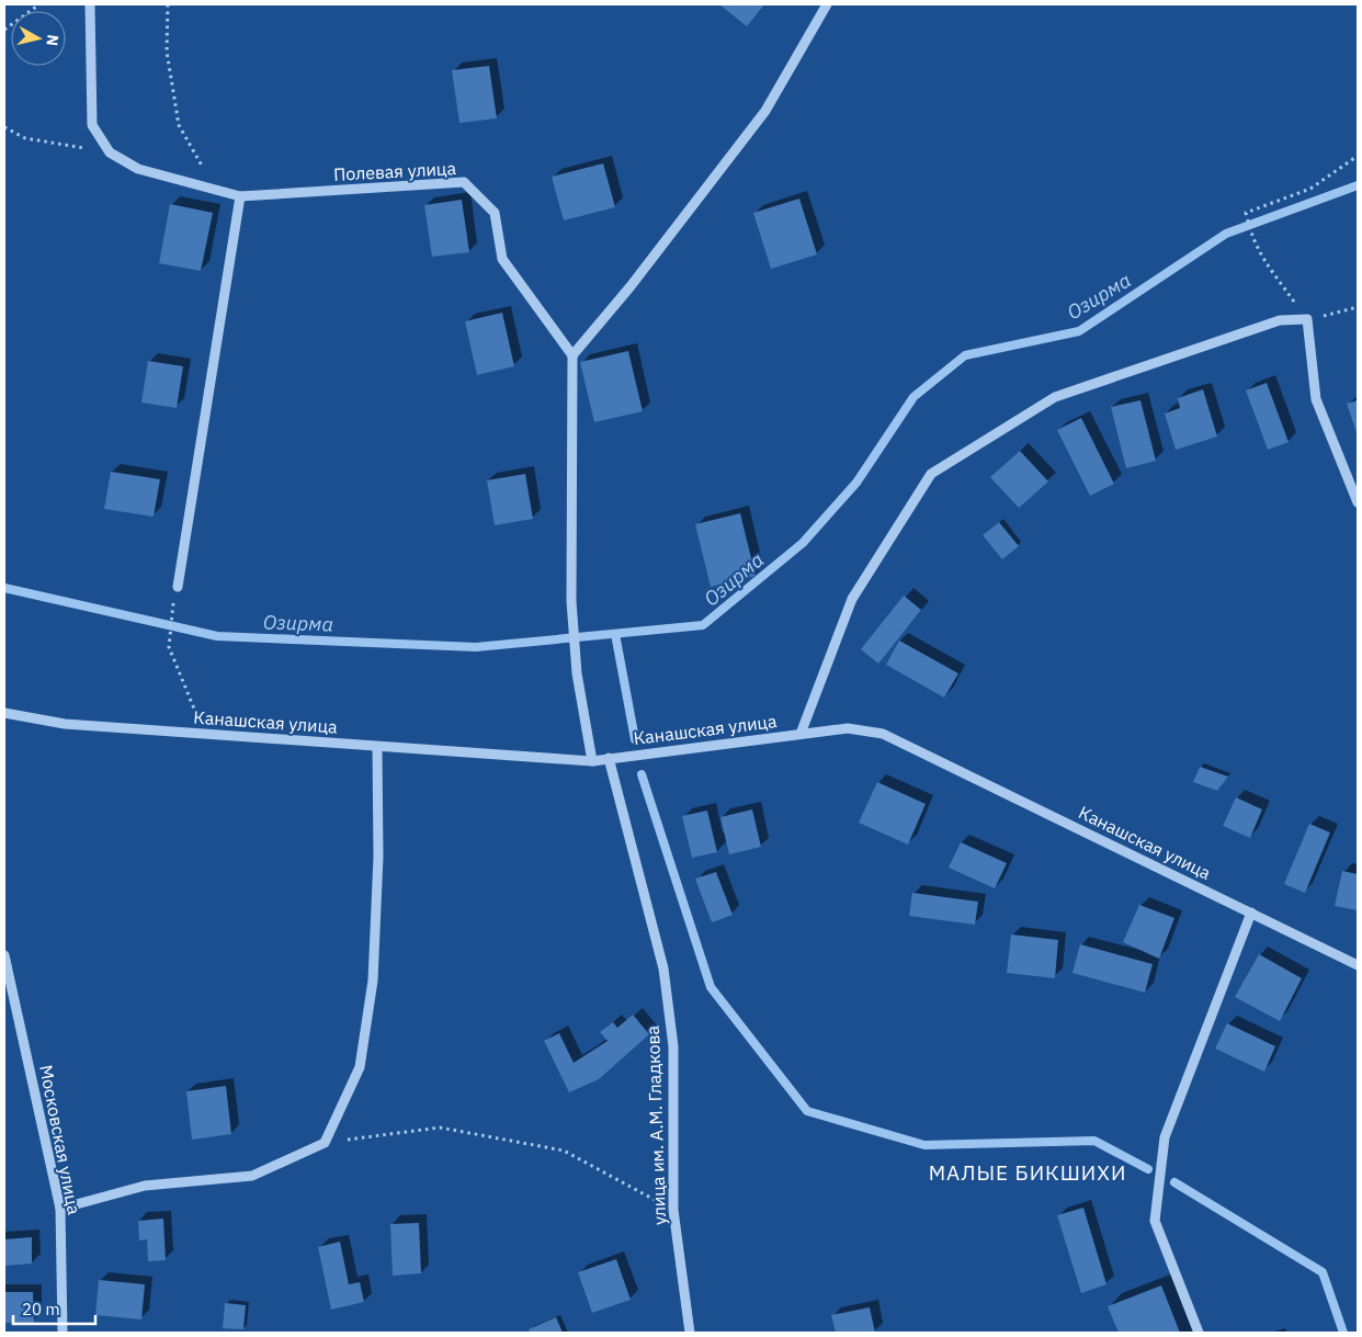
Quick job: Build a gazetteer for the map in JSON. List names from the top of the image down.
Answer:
{
  "streets": {
    "street": [
      "Полевая улица",
      "Канашская улица",
      "улица им. А.М. Гладкова",
      "Московская улица"
    ]
  },
  "crossings": [
    ["Канашская улица", "улица им. А.М. Гладкова"]
  ],
  "districts": ["МАЛЫЕ БИКШИХИ"],
  "water": ["Озирма"],
  "scale_bar": "20 m",
  "north": "right"
}
